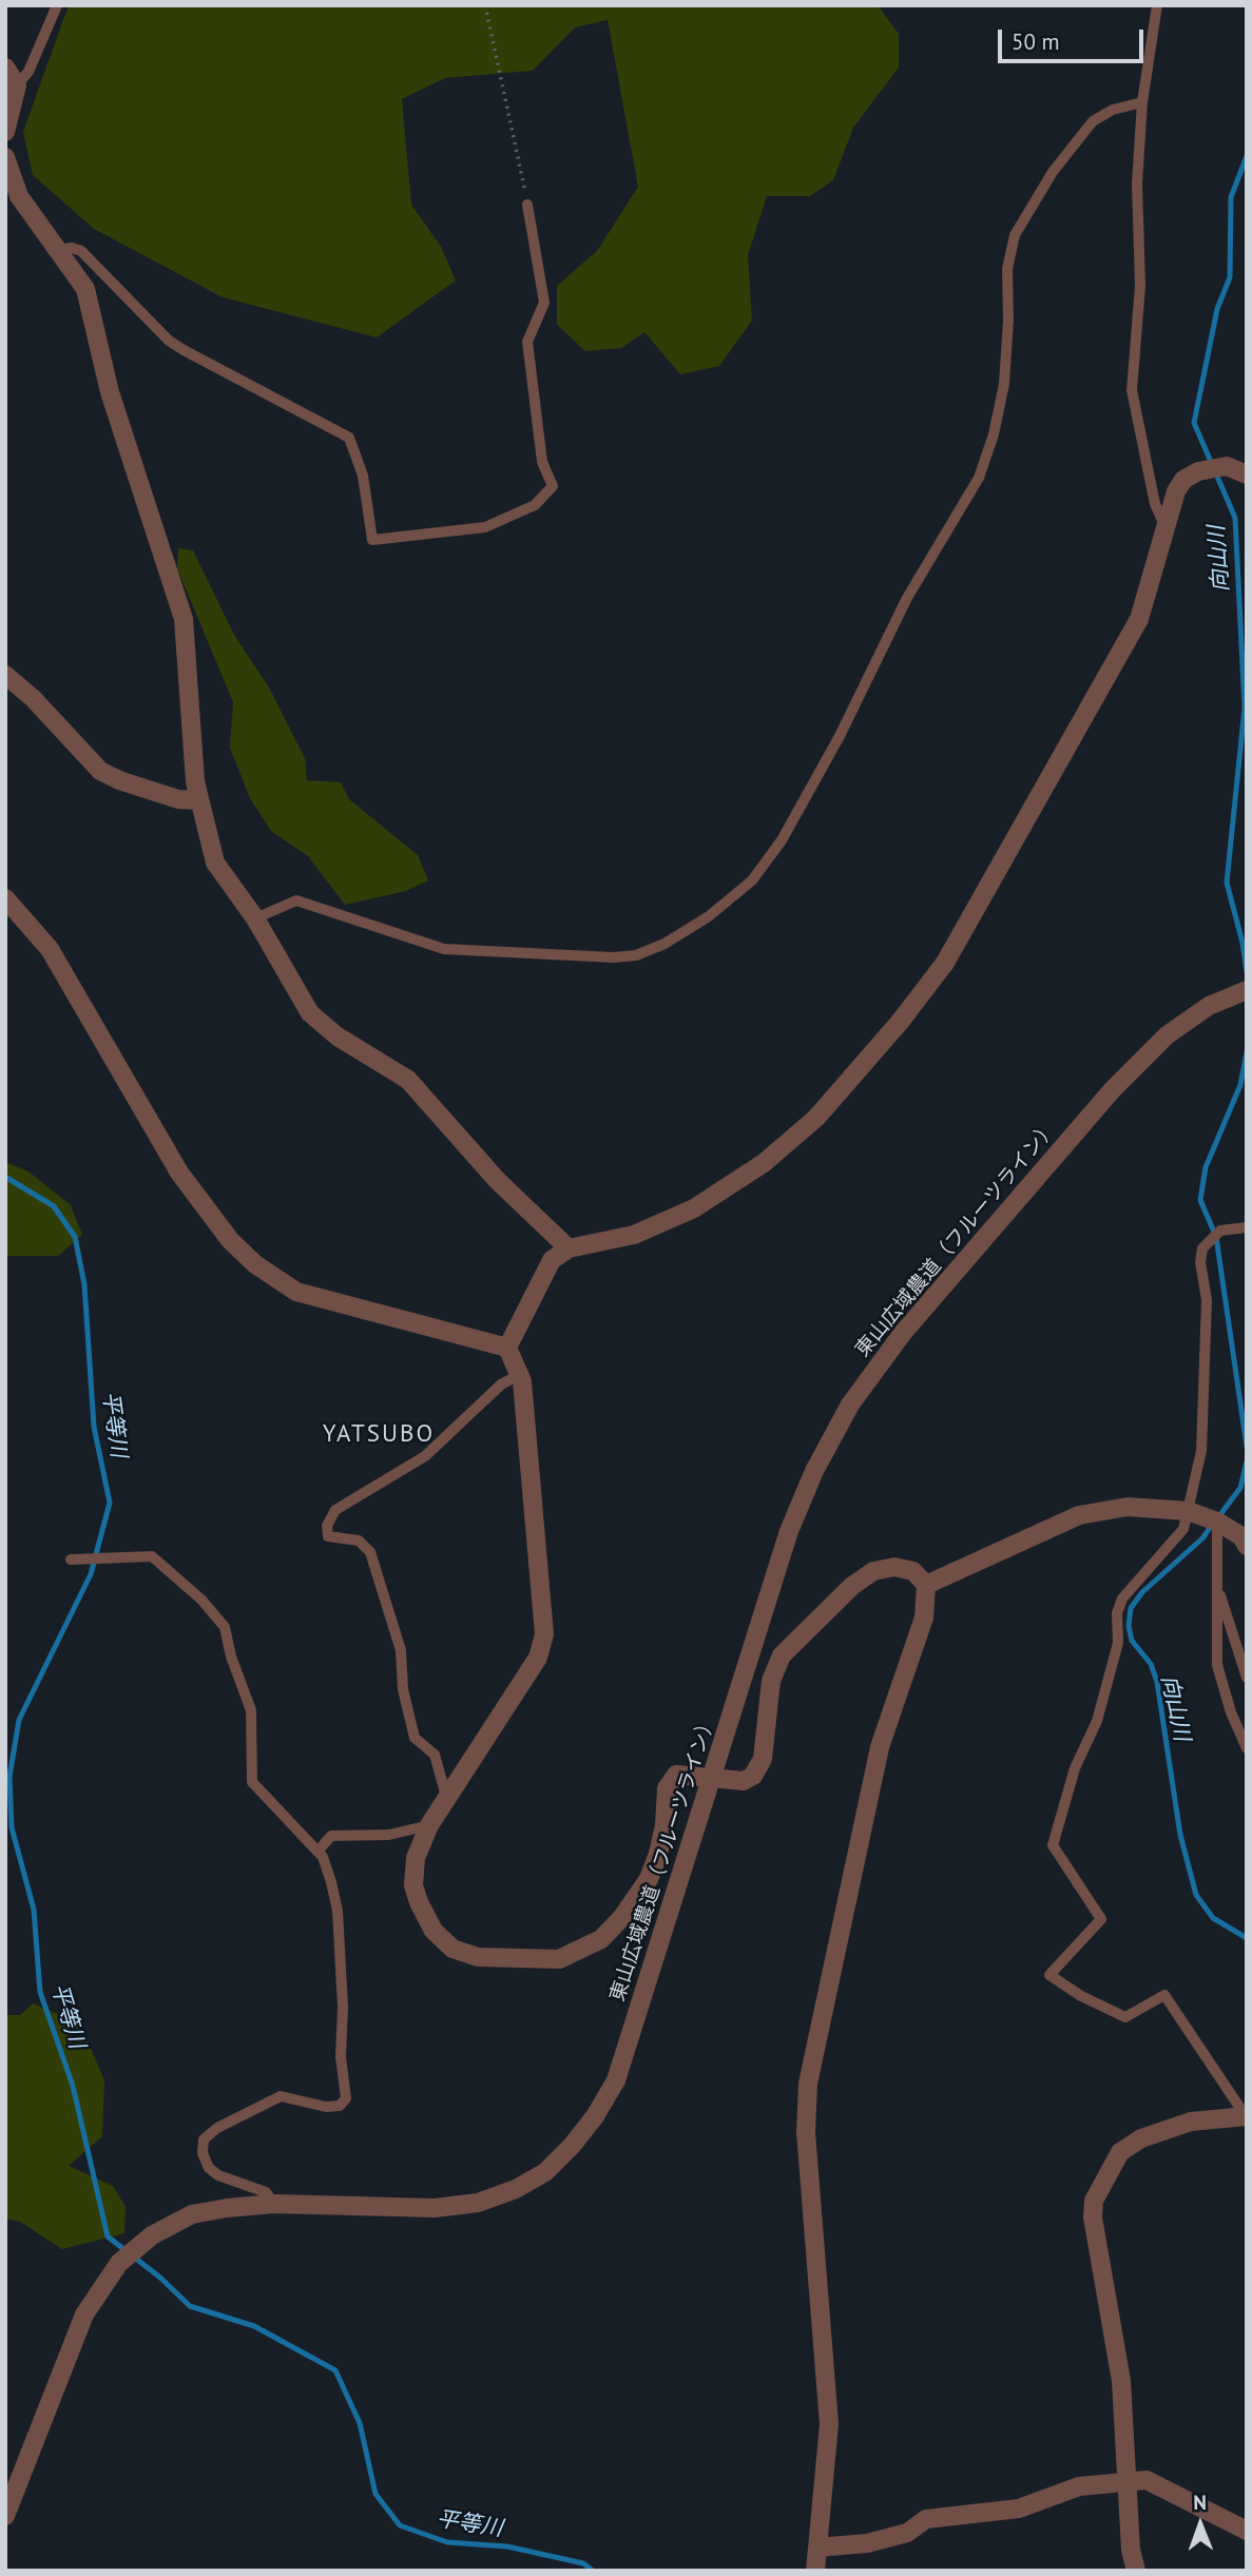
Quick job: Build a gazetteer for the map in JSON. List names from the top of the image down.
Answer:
{
  "streets": {
    "street": ["東山広域農道（フルーツライン）"]
  },
  "districts": ["YATSUBO"],
  "water": ["向山川", "平等川"],
  "scale_bar": "50 m",
  "north": "top"
}
